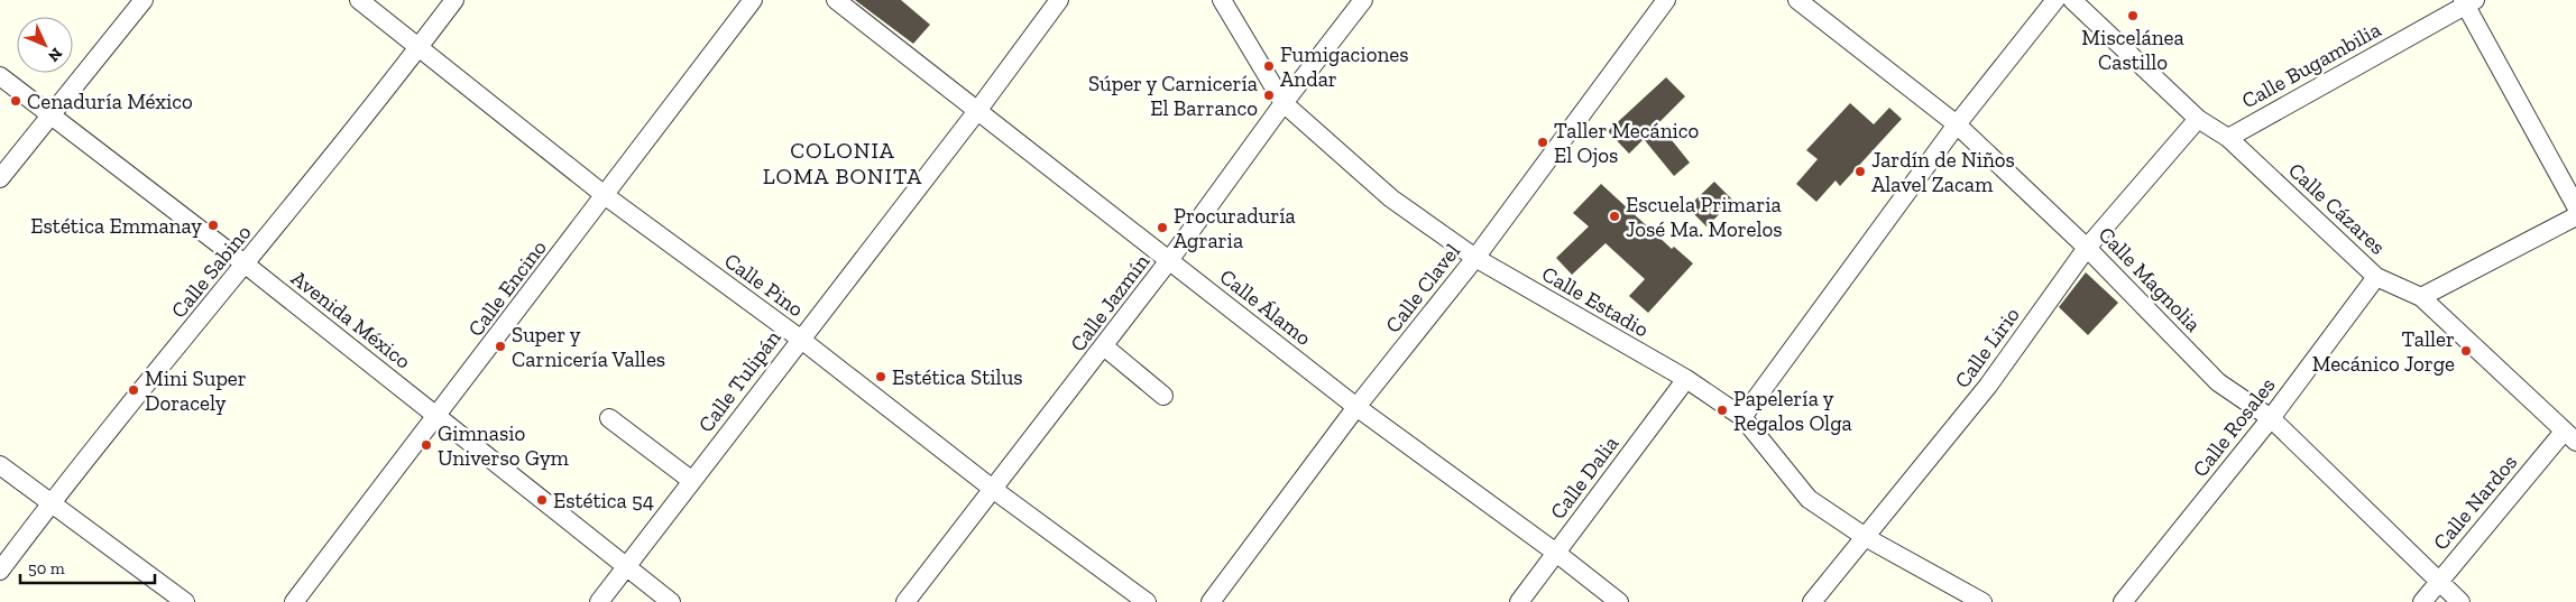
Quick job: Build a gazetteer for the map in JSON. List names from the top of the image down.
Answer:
{
  "streets": {
    "street": [
      "Calle Bugambilia",
      "Calle Cázares",
      "Calle Sabino",
      "Calle Magnolia",
      "Calle Pino",
      "Calle Encino",
      "Calle Clavel",
      "Calle Estadio",
      "Calle Jazmín",
      "Calle Álamo",
      "Avenida México",
      "Calle Lirio",
      "Calle Tulipán",
      "Calle Rosales",
      "Calle Dalia",
      "Calle Nardos"
    ]
  },
  "crossings": [
    ["Calle Bugambilia", "Calle Cázares"],
    ["Calle Cázares", "Calle Lirio"],
    ["Calle Cázares", "Calle Rosales"],
    ["Calle Cázares", "Calle Nardos"],
    ["Calle Sabino", "Calle Pino"],
    ["Calle Sabino", "Avenida México"],
    ["Calle Magnolia", "Calle Lirio"],
    ["Calle Magnolia", "Calle Rosales"],
    ["Calle Magnolia", "Calle Nardos"],
    ["Calle Pino", "Calle Encino"],
    ["Calle Pino", "Calle Jazmín"],
    ["Calle Pino", "Calle Tulipán"],
    ["Calle Encino", "Avenida México"],
    ["Calle Clavel", "Calle Estadio"],
    ["Calle Clavel", "Calle Álamo"],
    ["Calle Estadio", "Calle Jazmín"],
    ["Calle Estadio", "Calle Lirio"],
    ["Calle Estadio", "Calle Dalia"],
    ["Calle Jazmín", "Calle Álamo"],
    ["Calle Álamo", "Calle Tulipán"],
    ["Calle Álamo", "Calle Dalia"],
    ["Avenida México", "Calle Tulipán"]
  ],
  "districts": ["COLONIA LOMA BONITA"],
  "places": [
    "Miscelánea Castillo",
    "Fumigaciones Andar",
    "Súper y Carnicería El Barranco",
    "Cenaduría México",
    "Taller Mecánico El Ojos",
    "Jardín de Niños Alavel Zacam",
    "Escuela Primaria José Ma. Morelos",
    "Estética Emmanay",
    "Procuraduría Agraria",
    "Super y Carnicería Valles",
    "Taller Mecánico Jorge",
    "Estética Stilus",
    "Mini Super Doracely",
    "Papelería y Regalos Olga",
    "Gimnasio Universo Gym",
    "Estética 54"
  ],
  "scale_bar": "50 m",
  "north": "bottom right"
}
